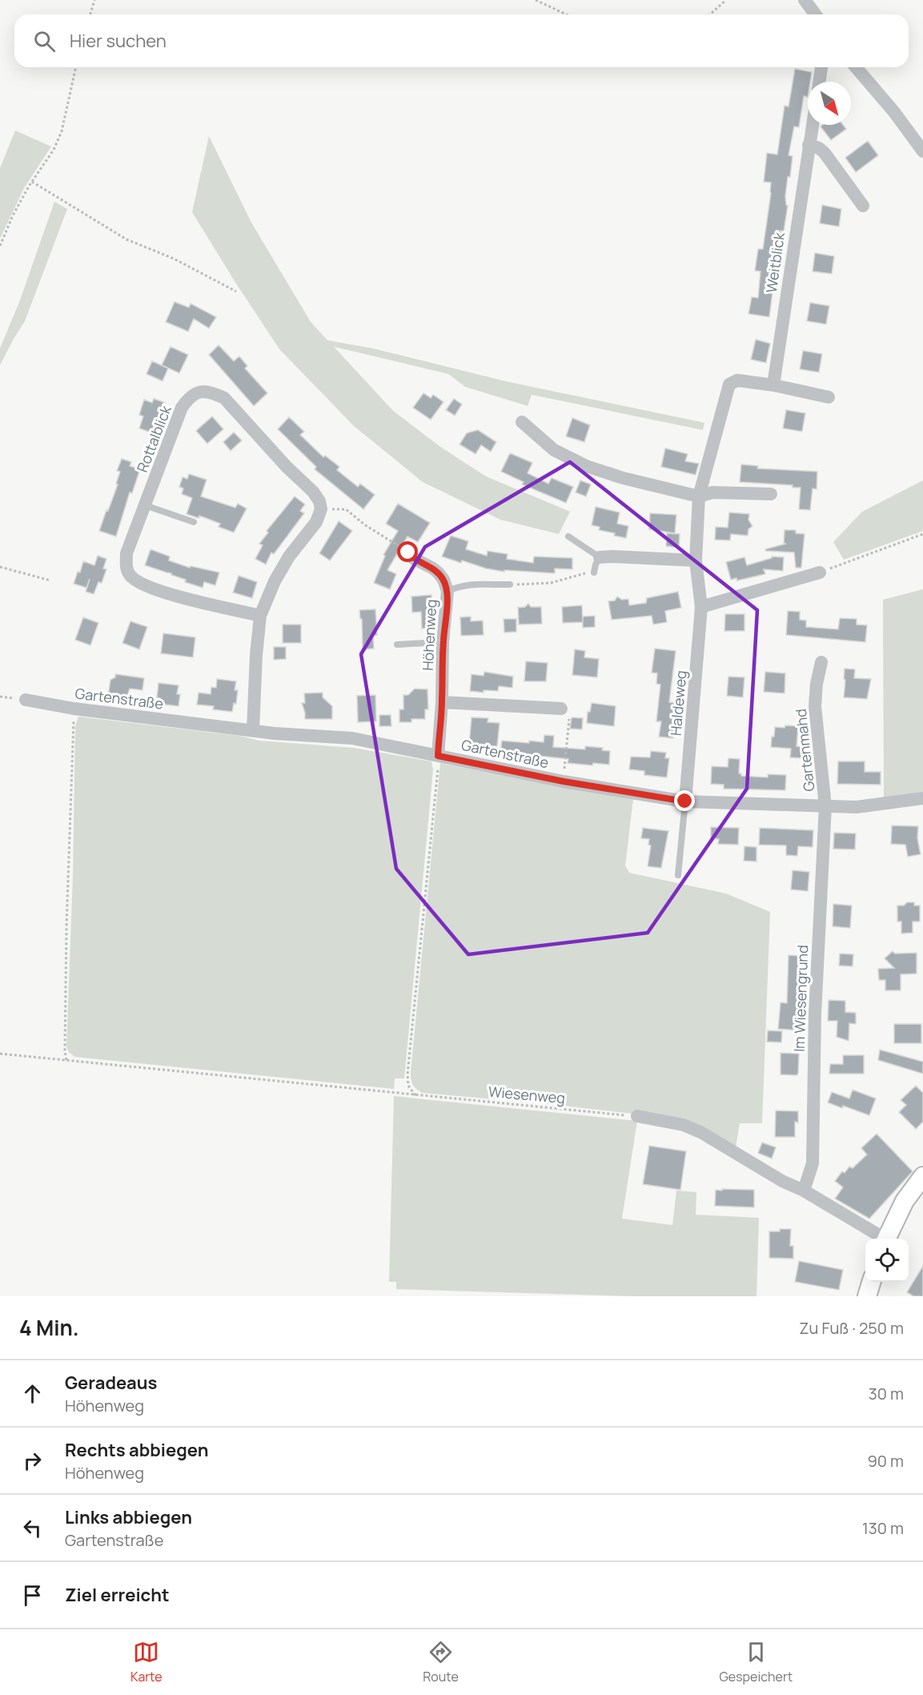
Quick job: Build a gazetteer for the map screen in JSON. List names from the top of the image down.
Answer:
{
  "streets": {
    "street": [
      "Weitblick",
      "Rottalblick",
      "Höhenweg",
      "Gartenstraße",
      "Haldeweg",
      "Gartenmahd",
      "Im Wiesengrund"
    ],
    "path": ["Wiesenweg"]
  },
  "crossings": [
    ["Weitblick", "Haldeweg"],
    ["Höhenweg", "Gartenstraße"],
    ["Gartenstraße", "Haldeweg"],
    ["Gartenstraße", "Gartenmahd"],
    ["Gartenstraße", "Im Wiesengrund"],
    ["Gartenmahd", "Im Wiesengrund"]
  ],
  "north": "bottom right",
  "page": {
    "search": "Hier suchen",
    "heading": ["4 Min.", "Zu Fuß · 250 m"],
    "list": [
      ["Geradeaus", "Höhenweg", "30 m"],
      ["Rechts abbiegen", "Höhenweg", "90 m"],
      ["Links abbiegen", "Gartenstraße", "130 m"],
      "Ziel erreicht"
    ],
    "nav": ["Karte", "Route", "Gespeichert"]
  }
}
